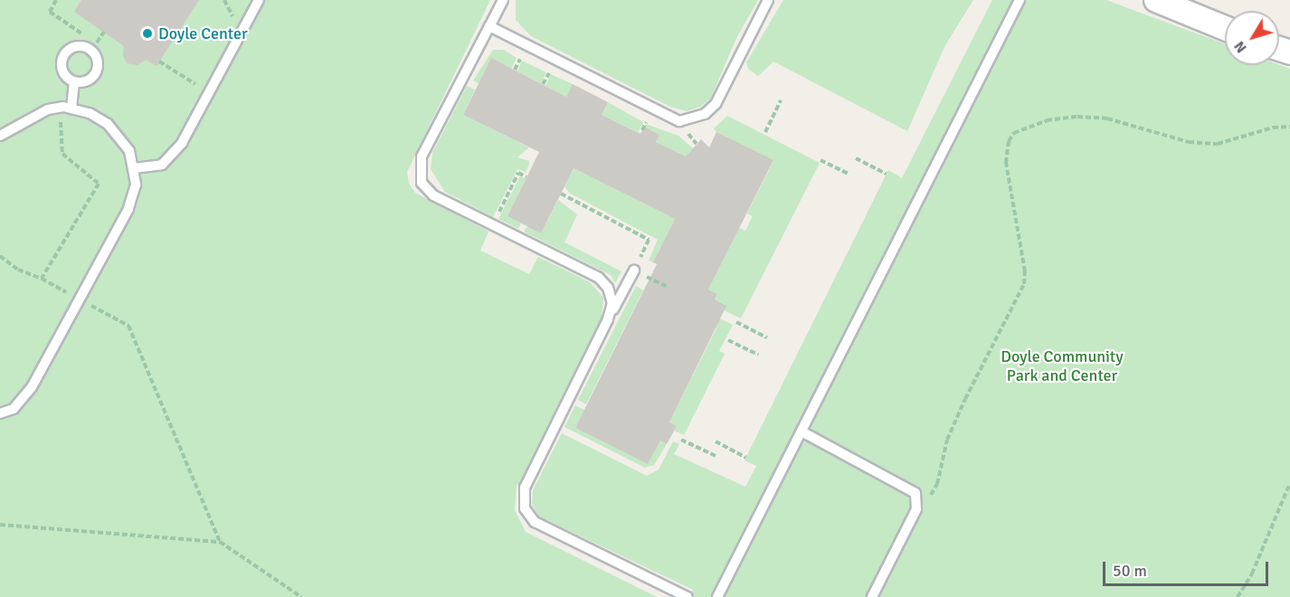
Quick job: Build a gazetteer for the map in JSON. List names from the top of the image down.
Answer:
{
  "parks": ["Doyle Community Park and Center"],
  "places": ["Doyle Center"],
  "scale_bar": "50 m",
  "north": "bottom left"
}
